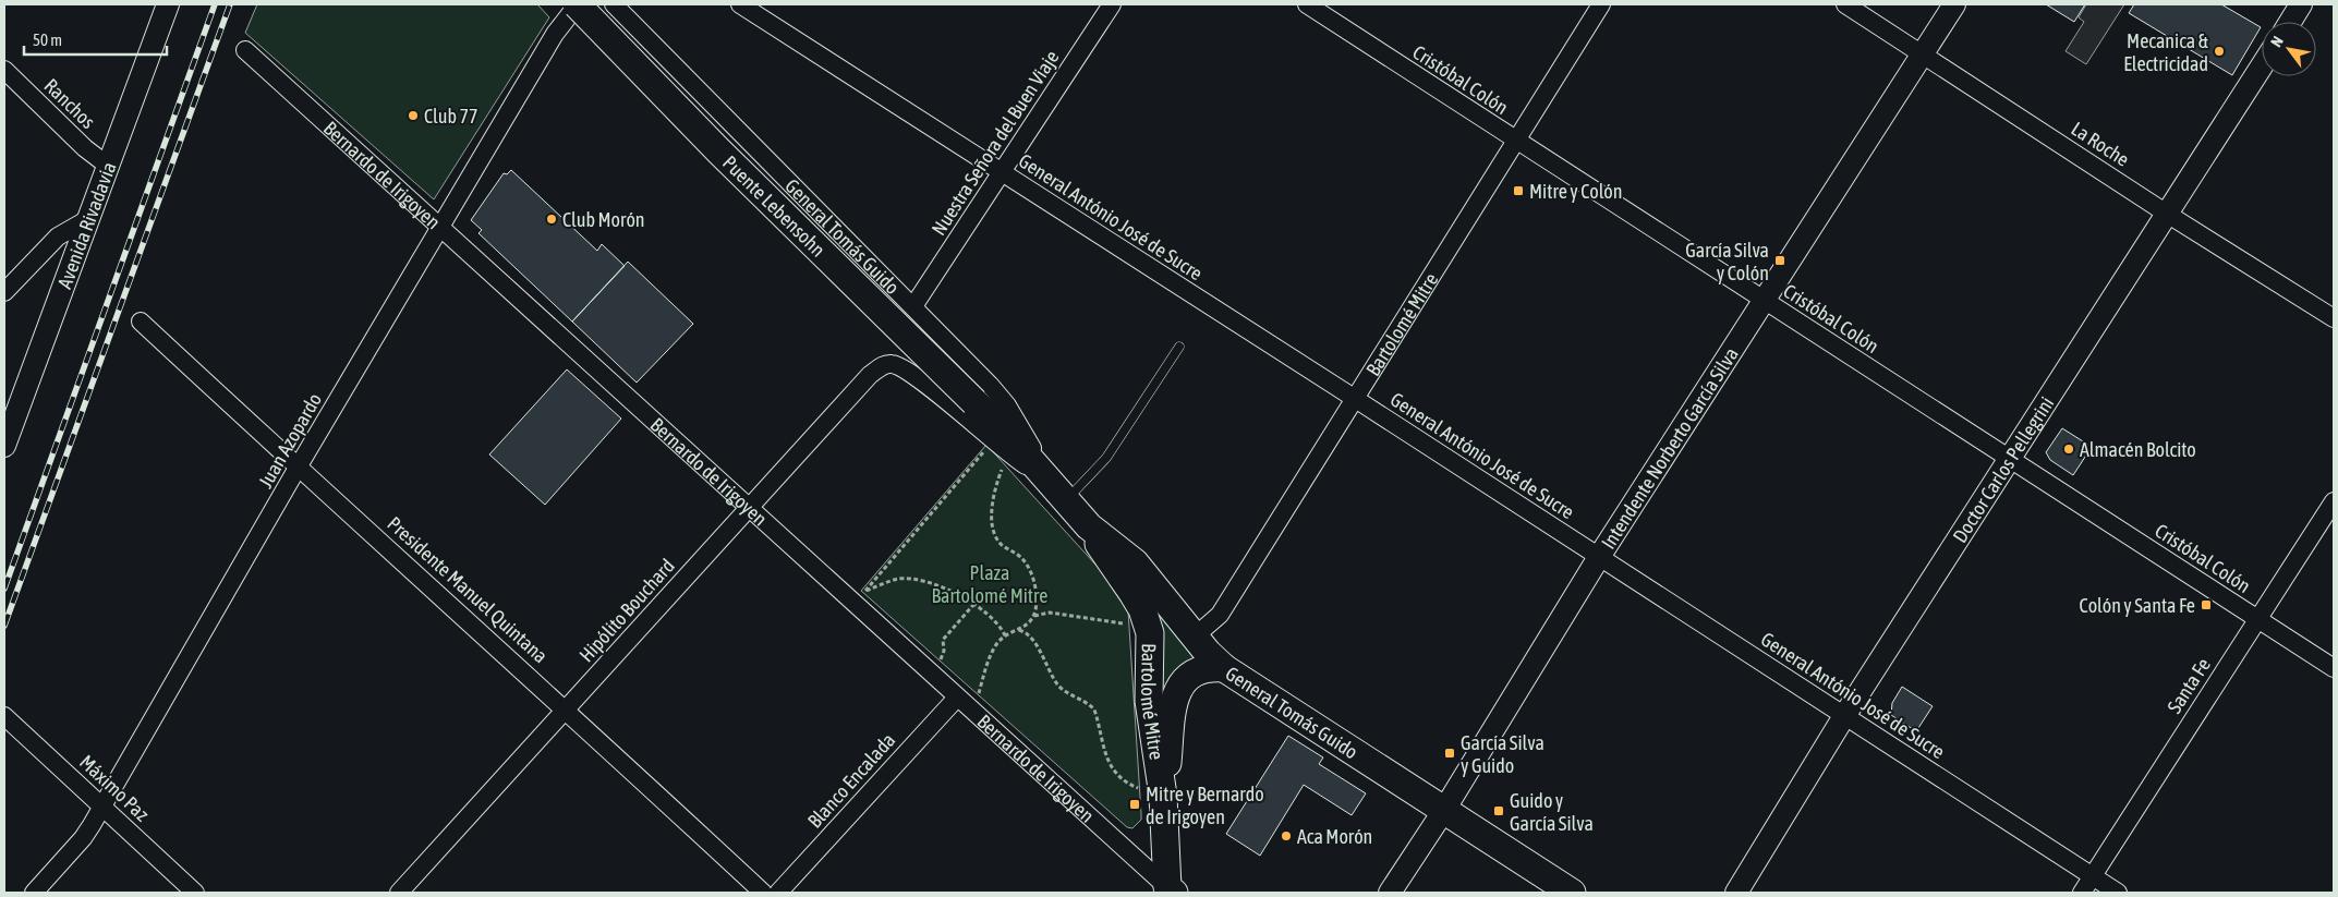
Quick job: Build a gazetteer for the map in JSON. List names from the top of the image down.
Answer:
{
  "streets": {
    "main road": ["Puente Lebensohn", "General Tomás Guido", "Bartolomé Mitre"],
    "street": [
      "Cristóbal Colón",
      "Ranchos",
      "Nuestra Señora del Buen Viaje",
      "La Roche",
      "Bernardo de Irigoyen",
      "General António José de Sucre",
      "Avenida Rivadavia",
      "Juan Azopardo",
      "Intendente Norberto García Silva",
      "Doctor Carlos Pellegrini",
      "Presidente Manuel Quintana",
      "Hipólito Bouchard",
      "Santa Fe",
      "Blanco Encalada",
      "Máximo Paz"
    ]
  },
  "crossings": [
    ["Cristóbal Colón", "Bartolomé Mitre"],
    ["Cristóbal Colón", "Intendente Norberto García Silva"],
    ["Cristóbal Colón", "Doctor Carlos Pellegrini"],
    ["Cristóbal Colón", "Santa Fe"],
    ["Ranchos", "Avenida Rivadavia"],
    ["Nuestra Señora del Buen Viaje", "General António José de Sucre"],
    ["Nuestra Señora del Buen Viaje", "General Tomás Guido"],
    ["La Roche", "Intendente Norberto García Silva"],
    ["La Roche", "Doctor Carlos Pellegrini"],
    ["Bernardo de Irigoyen", "Bartolomé Mitre"],
    ["Bernardo de Irigoyen", "Juan Azopardo"],
    ["Bernardo de Irigoyen", "Hipólito Bouchard"],
    ["Bernardo de Irigoyen", "Blanco Encalada"],
    ["Puente Lebensohn", "General Tomás Guido"],
    ["Puente Lebensohn", "Juan Azopardo"],
    ["General António José de Sucre", "Bartolomé Mitre"],
    ["General António José de Sucre", "Intendente Norberto García Silva"],
    ["General António José de Sucre", "Doctor Carlos Pellegrini"],
    ["General António José de Sucre", "Santa Fe"],
    ["General Tomás Guido", "Bartolomé Mitre"],
    ["General Tomás Guido", "Intendente Norberto García Silva"],
    ["General Tomás Guido", "Hipólito Bouchard"],
    ["Juan Azopardo", "Presidente Manuel Quintana"],
    ["Juan Azopardo", "Máximo Paz"],
    ["Presidente Manuel Quintana", "Hipólito Bouchard"]
  ],
  "parks": ["Plaza Bartolomé Mitre"],
  "places": {
    "other": [
      "Mecanica & Electricidad",
      "Club 77",
      "Club Morón",
      "Almacén Bolcito",
      "Aca Morón"
    ],
    "transit": [
      "Mitre y Colón",
      "García Silva y Colón",
      "Colón y Santa Fe",
      "García Silva y Guido",
      "Mitre y Bernardo de Irigoyen",
      "Guido y García Silva"
    ]
  },
  "scale_bar": "50 m",
  "north": "top left"
}
